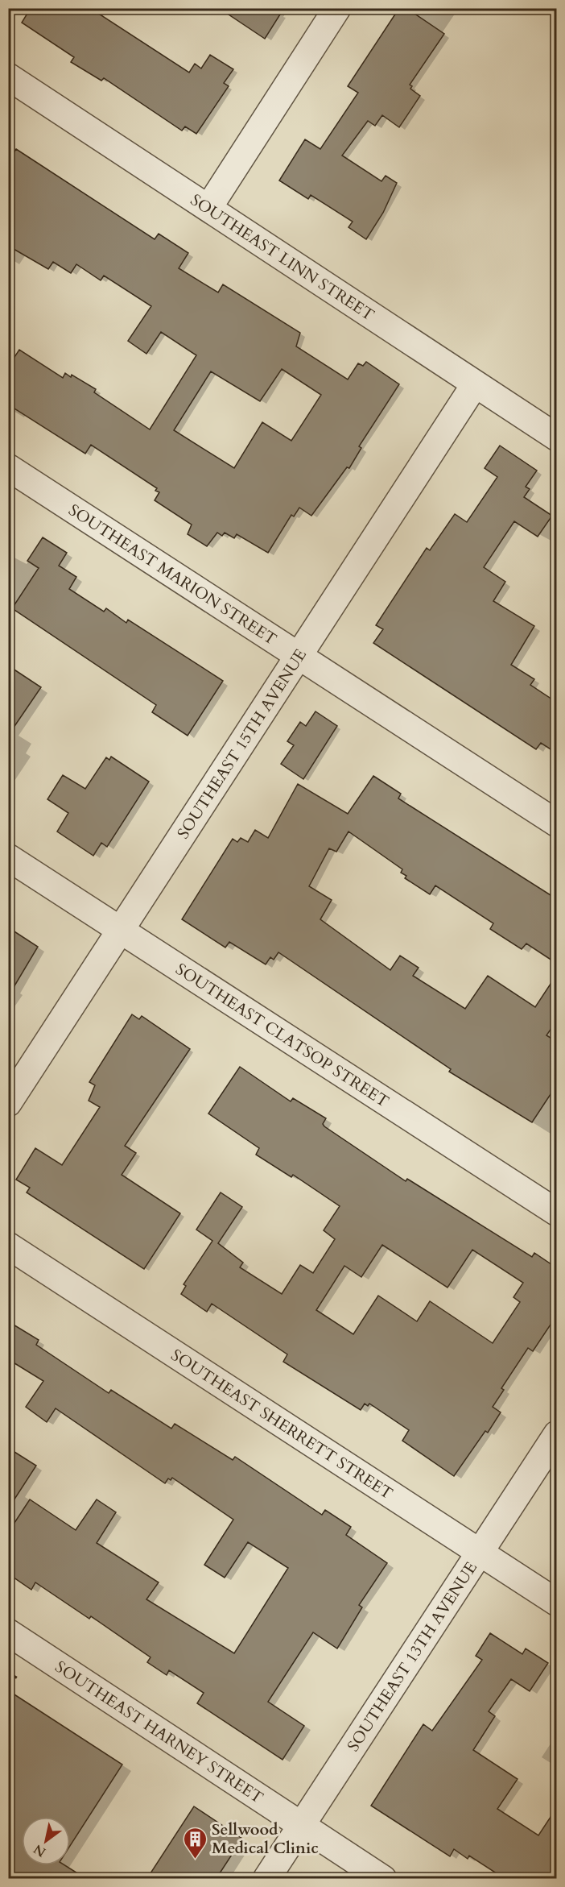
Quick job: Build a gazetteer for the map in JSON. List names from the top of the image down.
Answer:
{
  "streets": {
    "street": [
      "SOUTHEAST LINN STREET",
      "SOUTHEAST MARION STREET",
      "SOUTHEAST 15TH AVENUE",
      "SOUTHEAST CLATSOP STREET",
      "SOUTHEAST SHERRETT STREET",
      "SOUTHEAST 13TH AVENUE",
      "SOUTHEAST HARNEY STREET"
    ]
  },
  "crossings": [
    ["SOUTHEAST LINN STREET", "SOUTHEAST 15TH AVENUE"],
    ["SOUTHEAST MARION STREET", "SOUTHEAST 15TH AVENUE"],
    ["SOUTHEAST 15TH AVENUE", "SOUTHEAST CLATSOP STREET"],
    ["SOUTHEAST SHERRETT STREET", "SOUTHEAST 13TH AVENUE"],
    ["SOUTHEAST 13TH AVENUE", "SOUTHEAST HARNEY STREET"]
  ],
  "places": {
    "building": ["Sellwood Medical Clinic"]
  },
  "north": "bottom left"
}
